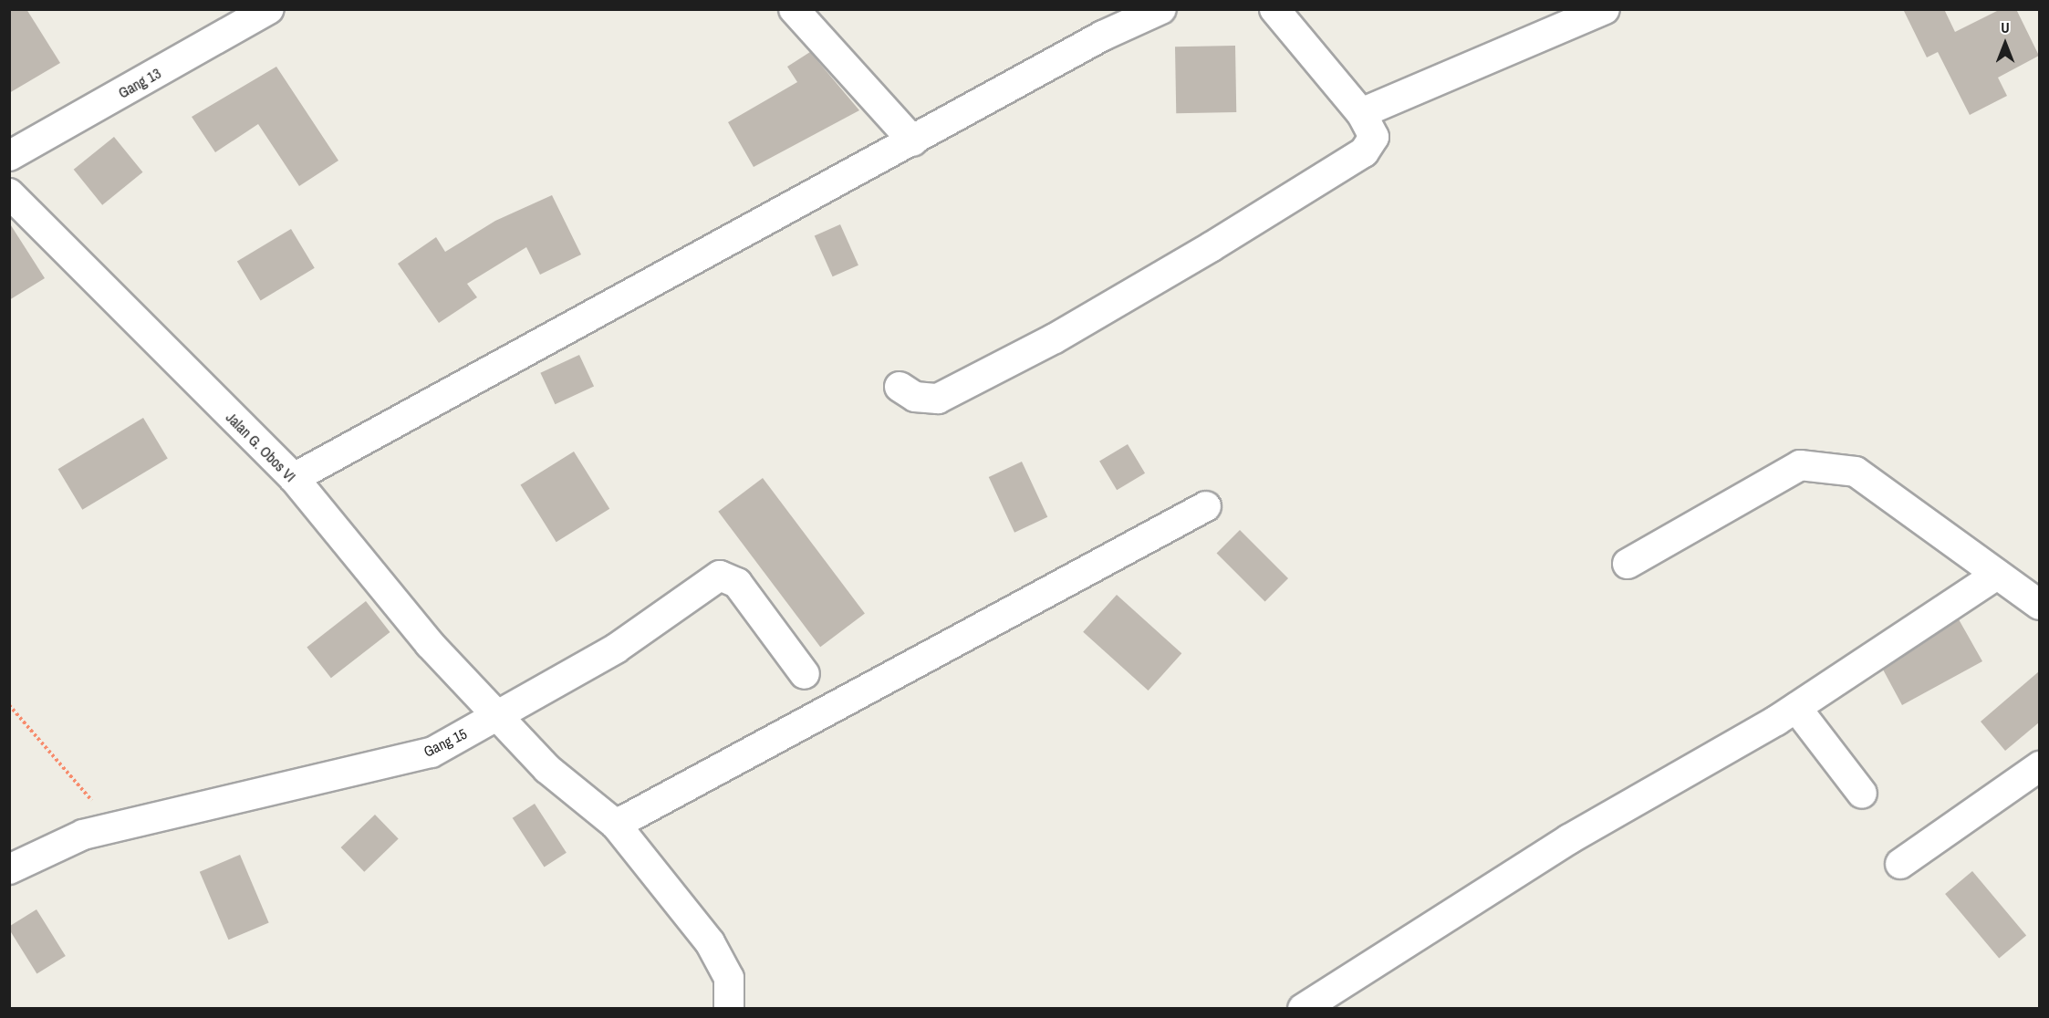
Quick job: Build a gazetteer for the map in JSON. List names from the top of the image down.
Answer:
{
  "streets": {
    "street": ["Gang 13", "Jalan G. Obos VI", "Gang 15"]
  },
  "crossings": [
    ["Jalan G. Obos VI", "Gang 15"]
  ],
  "north": "top"
}
